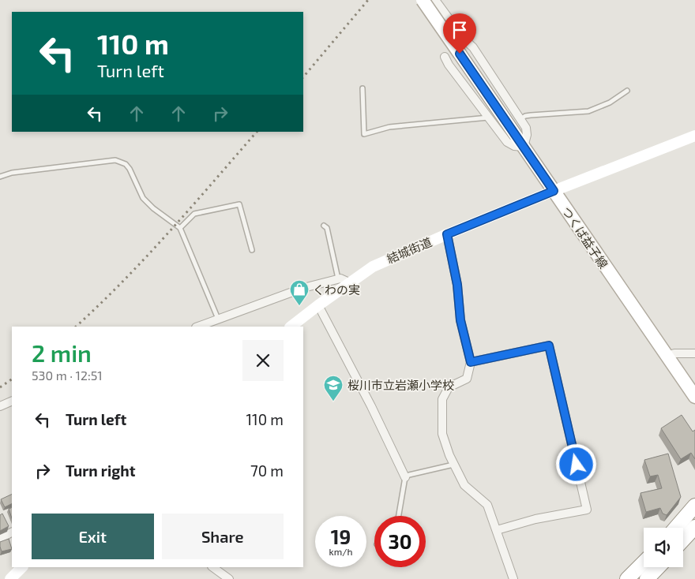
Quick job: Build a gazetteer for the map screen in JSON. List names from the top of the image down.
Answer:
{
  "streets": {
    "main road": ["つくば益子線"],
    "street": ["結城街道"]
  },
  "crossings": [
    ["つくば益子線", "結城街道"]
  ],
  "places": {
    "shop": ["くわの実"],
    "school or university": ["桜川市立岩瀬小学校"]
  },
  "page": {
    "turn": ["110 m", "Turn left"],
    "heading": ["2 min", "530 m · 12:51"],
    "list": [
      {
        "name": "Turn left",
        "value": "110 m"
      },
      {
        "name": "Turn right",
        "value": "70 m"
      }
    ],
    "buttons": ["Exit", "Share"],
    "speed": "19 km/h",
    "limit": "30"
  }
}
